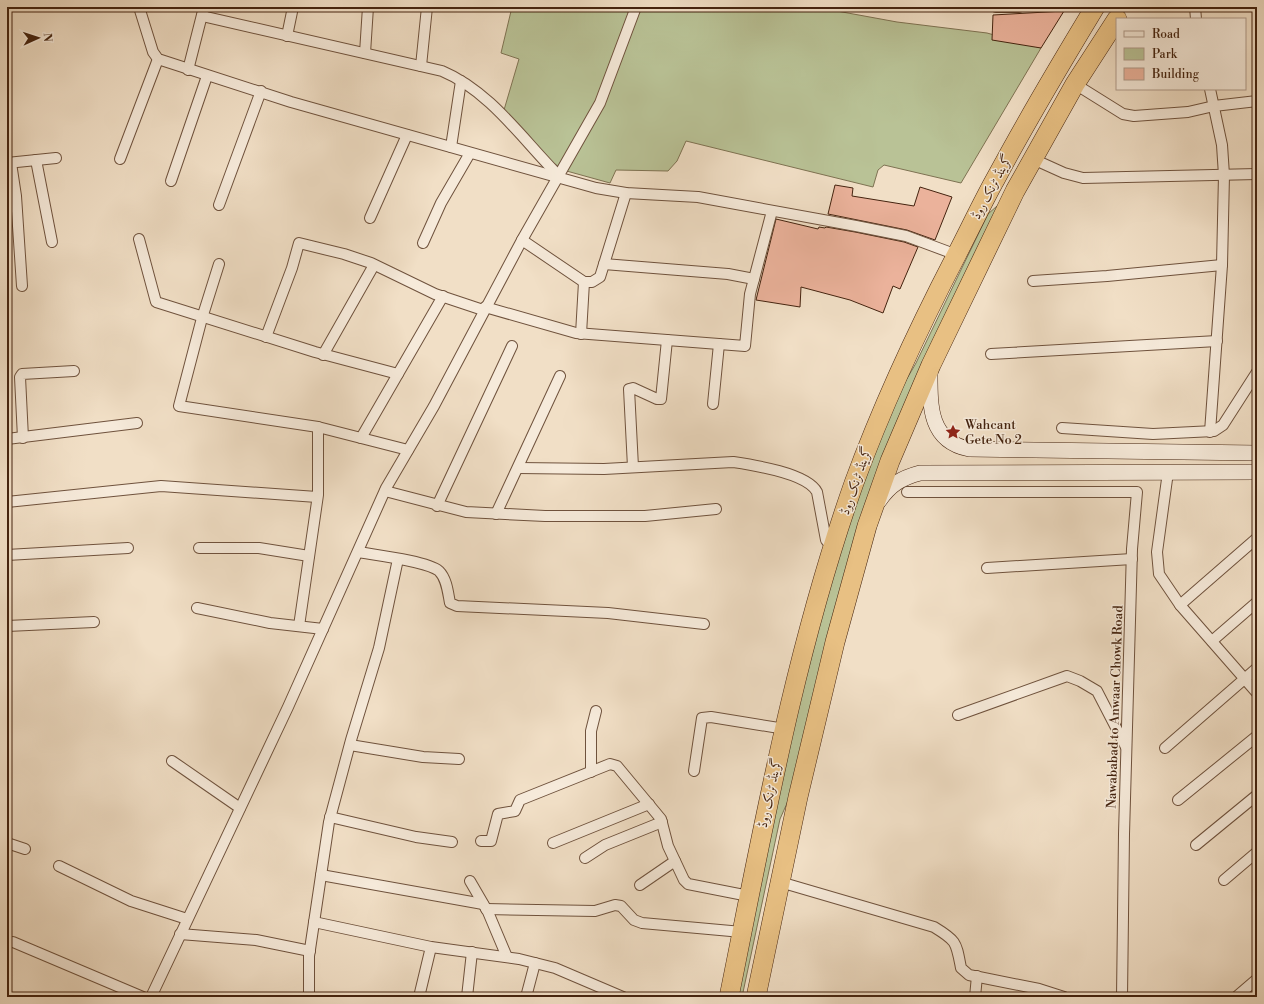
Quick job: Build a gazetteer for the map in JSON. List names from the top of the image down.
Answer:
{
  "streets": {
    "highway": ["گرینڈ ٹرنک روڈ"],
    "street": ["Nawababad to Anwaar Chowk Road"]
  },
  "places": {
    "place": ["Wahcant Gete No 2"]
  },
  "legend": ["Road", "Park", "Building"],
  "north": "right"
}
